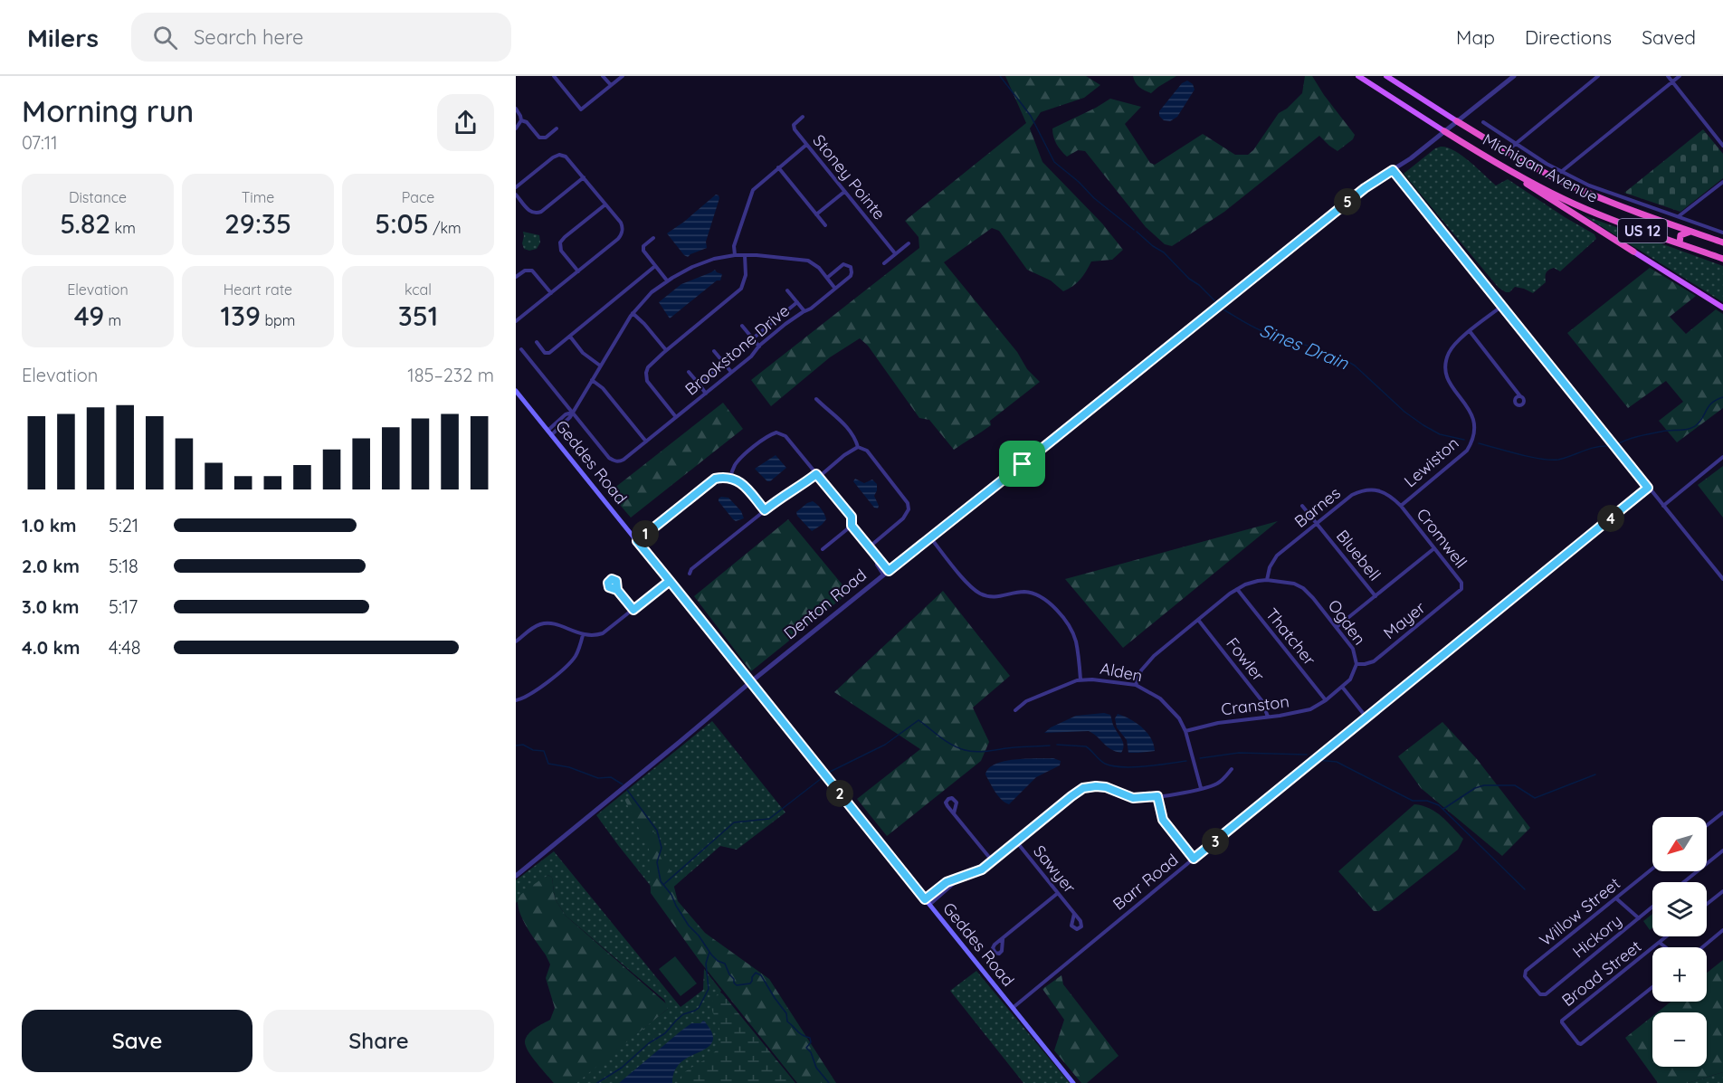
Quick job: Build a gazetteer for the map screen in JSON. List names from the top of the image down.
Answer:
{
  "streets": {
    "highway": ["Michigan Avenue", "US 12"],
    "main road": ["Geddes Road"],
    "street": [
      "Stoney Pointe",
      "Brookstone Drive",
      "Lewiston",
      "Barnes",
      "Cromwell",
      "Bluebell",
      "Denton Road",
      "Mayer",
      "Ogden",
      "Thatcher",
      "Fowler",
      "Alden",
      "Cranston",
      "Sawyer",
      "Barr Road",
      "Willow Street",
      "Hickory",
      "Broad Street"
    ]
  },
  "crossings": [
    ["Michigan Avenue", "Denton Road"],
    ["Geddes Road", "Denton Road"],
    ["Geddes Road", "Barr Road"],
    ["Lewiston", "Barnes"],
    ["Lewiston", "Cromwell"],
    ["Barnes", "Cromwell"],
    ["Barnes", "Bluebell"],
    ["Barnes", "Ogden"],
    ["Cromwell", "Mayer"],
    ["Mayer", "Ogden"],
    ["Ogden", "Thatcher"],
    ["Ogden", "Cranston"],
    ["Thatcher", "Cranston"],
    ["Fowler", "Cranston"],
    ["Alden", "Cranston"],
    ["Willow Street", "Hickory"]
  ],
  "water": ["Sines Drain"],
  "north": "bottom left",
  "page": {
    "header": "Milers",
    "search": "Search here",
    "nav": ["Map", "Directions", "Saved"],
    "heading": ["Morning run", "07:11"],
    "stats": [
      ["Distance", "5.82 km"],
      ["Time", "29:35"],
      ["Pace", "5:05 /km"],
      ["Elevation", "49 m"],
      ["Heart rate", "139 bpm"],
      ["kcal", "351"]
    ],
    "pins": [
      "5",
      "4",
      "1",
      "2",
      "3"
    ],
    "chart": ["Elevation", "185–232 m"],
    "list": [
      {
        "name": "1.0 km",
        "note": "5:21"
      },
      {
        "name": "2.0 km",
        "note": "5:18"
      },
      {
        "name": "3.0 km",
        "note": "5:17"
      },
      {
        "name": "4.0 km",
        "note": "4:48"
      }
    ],
    "map_buttons": ["+", "−"],
    "buttons": ["Save", "Share"]
  }
}
